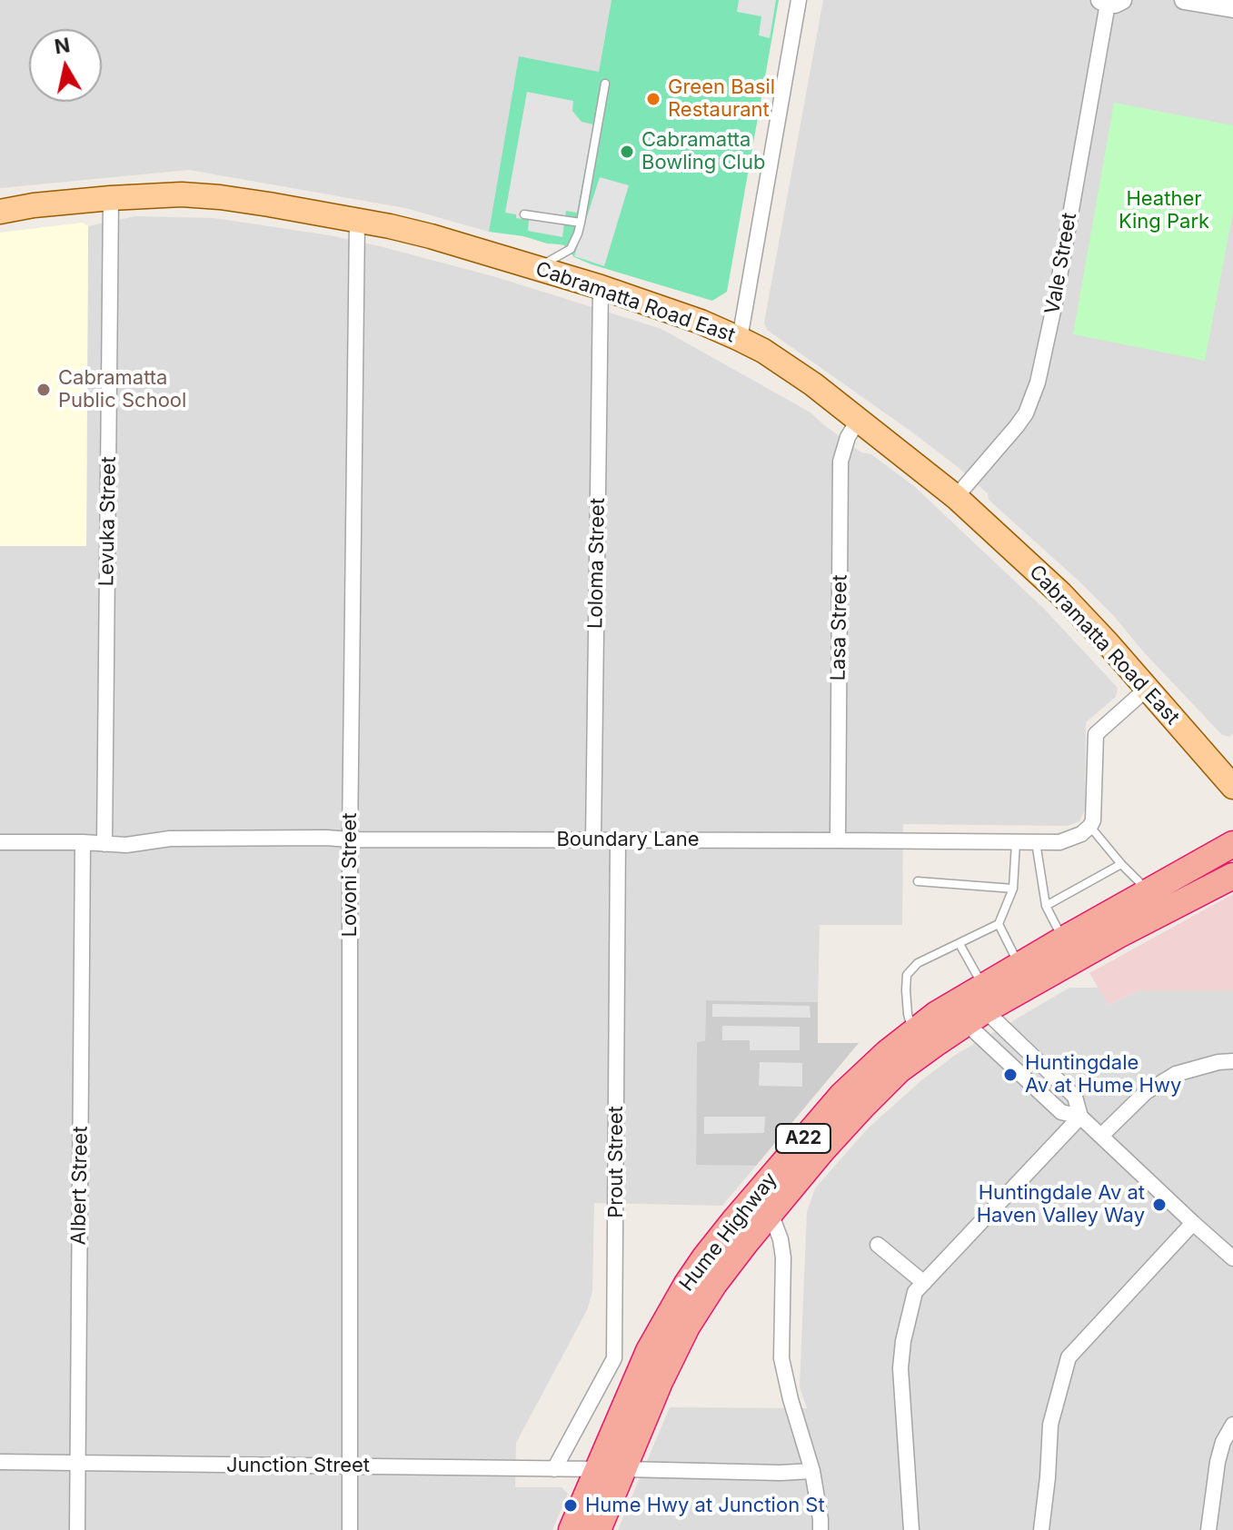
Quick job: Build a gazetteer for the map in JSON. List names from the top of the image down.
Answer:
{
  "streets": {
    "highway": ["A22", "Hume Highway"],
    "main road": ["Cabramatta Road East"],
    "street": [
      "Vale Street",
      "Levuka Street",
      "Loloma Street",
      "Lasa Street",
      "Boundary Lane",
      "Lovoni Street",
      "Prout Street",
      "Albert Street",
      "Junction Street"
    ]
  },
  "crossings": [
    ["Vale Street", "Cabramatta Road East"],
    ["Cabramatta Road East", "Levuka Street"],
    ["Cabramatta Road East", "Loloma Street"],
    ["Cabramatta Road East", "Lasa Street"],
    ["Cabramatta Road East", "Lovoni Street"],
    ["Levuka Street", "Boundary Lane"],
    ["Loloma Street", "Boundary Lane"],
    ["Lasa Street", "Boundary Lane"],
    ["Boundary Lane", "Lovoni Street"],
    ["Boundary Lane", "Prout Street"],
    ["Boundary Lane", "Albert Street"],
    ["Lovoni Street", "Junction Street"],
    ["Prout Street", "Junction Street"],
    ["Albert Street", "Junction Street"],
    ["Hume Highway", "Junction Street"]
  ],
  "parks": ["Heather King Park"],
  "places": [
    "Green Basil Restaurant",
    "Cabramatta Bowling Club",
    "Cabramatta Public School",
    "Huntingdale Av at Hume Hwy",
    "Huntingdale Av at Haven Valley Way",
    "Hume Hwy at Junction St"
  ],
  "north": "top"
}
